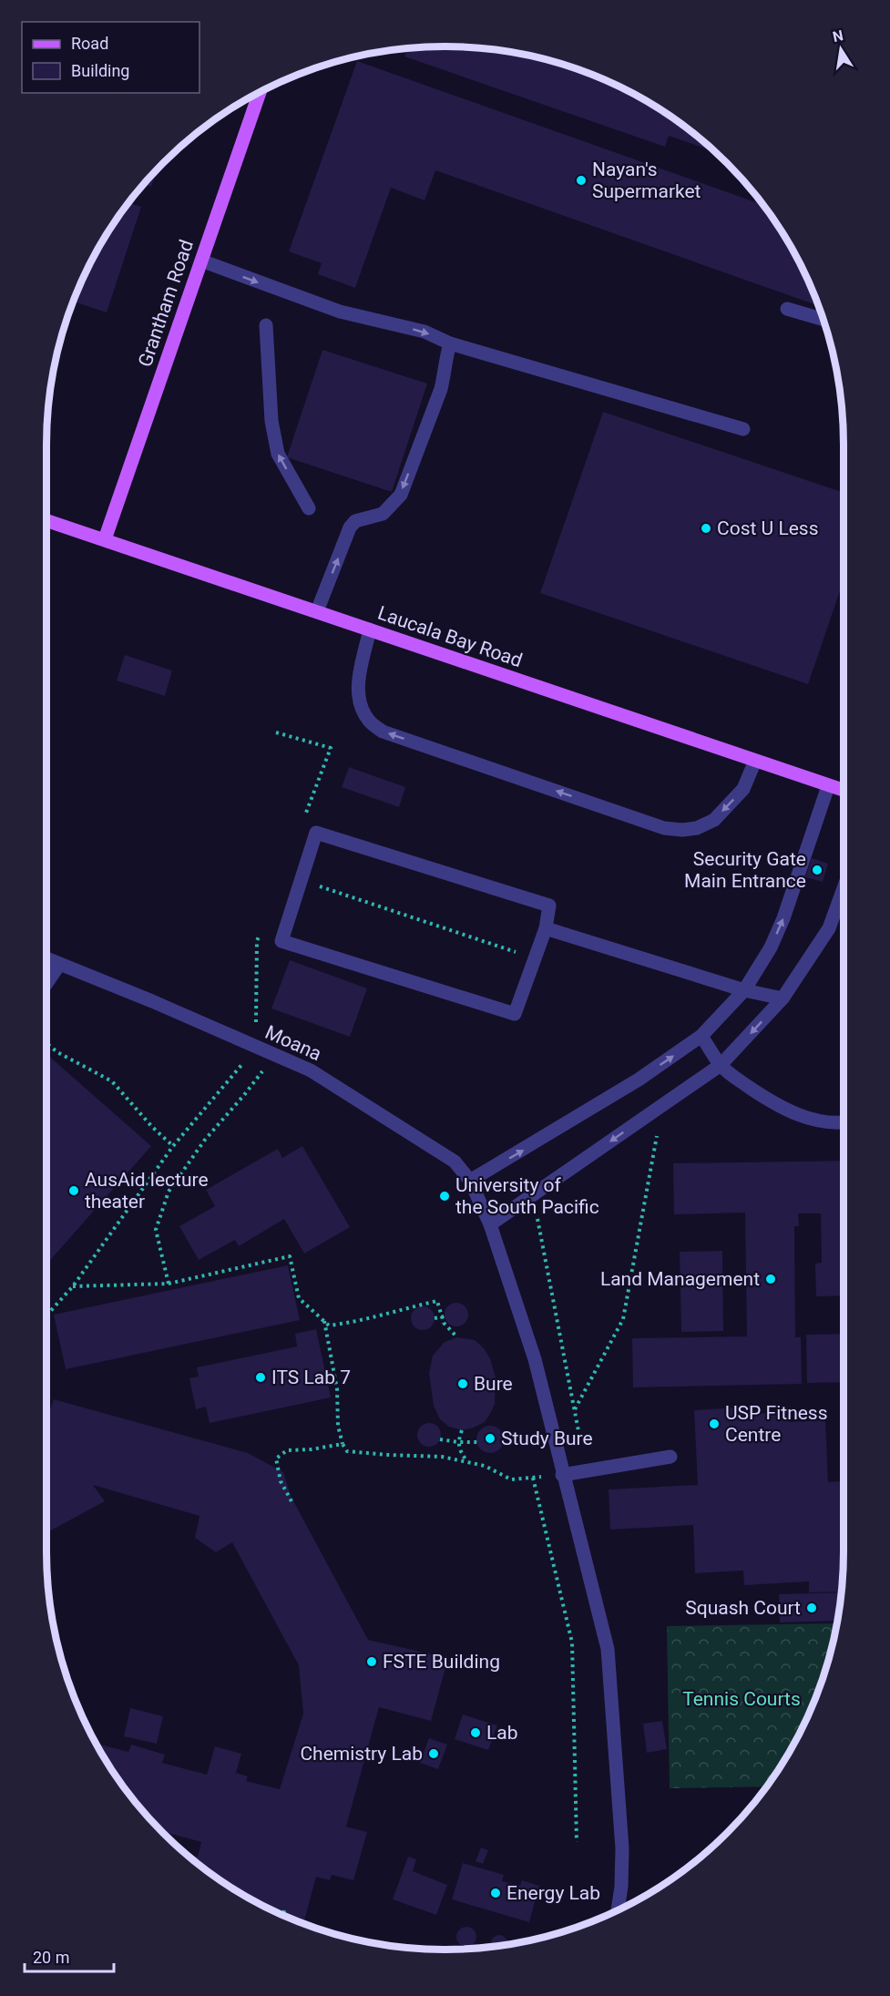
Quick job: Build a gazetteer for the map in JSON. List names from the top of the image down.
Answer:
{
  "streets": {
    "main road": ["Grantham Road", "Laucala Bay Road"],
    "lane": ["Moana"]
  },
  "crossings": [
    ["Grantham Road", "Laucala Bay Road"]
  ],
  "parks": ["Tennis Courts"],
  "places": [
    "Nayan's Supermarket",
    "Cost U Less",
    "Security Gate Main Entrance",
    "AusAid lecture theater",
    "University of the South Pacific",
    "Land Management",
    "ITS Lab 7",
    "Bure",
    "USP Fitness Centre",
    "Study Bure",
    "Squash Court",
    "FSTE Building",
    "Lab",
    "Chemistry Lab",
    "Energy Lab"
  ],
  "legend": ["Road", "Building"],
  "scale_bar": "20 m",
  "north": "top"
}
